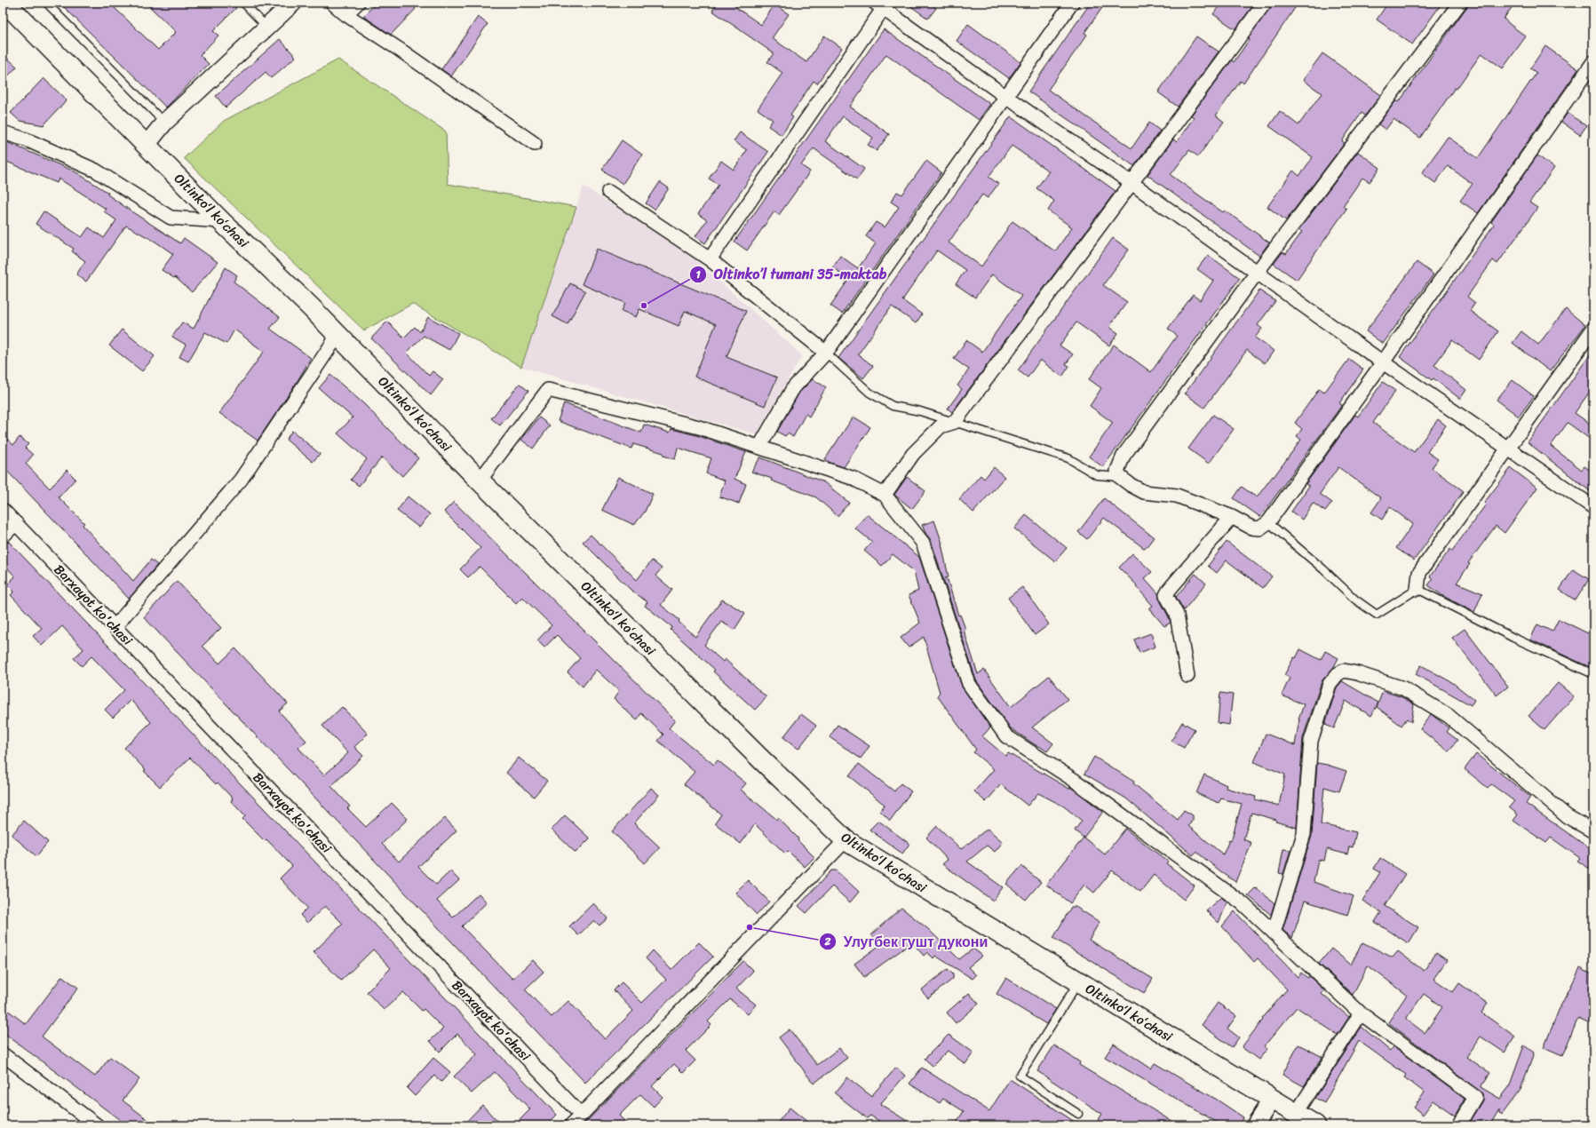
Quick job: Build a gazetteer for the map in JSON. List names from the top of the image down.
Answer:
{
  "streets": {
    "main road": ["Oltinkoʻl koʻchasi"],
    "street": ["Barxayot ko'chasi"]
  },
  "places": ["Oltinko’l tumani 35-maktab", "Улугбек гушт дукони"]
}
